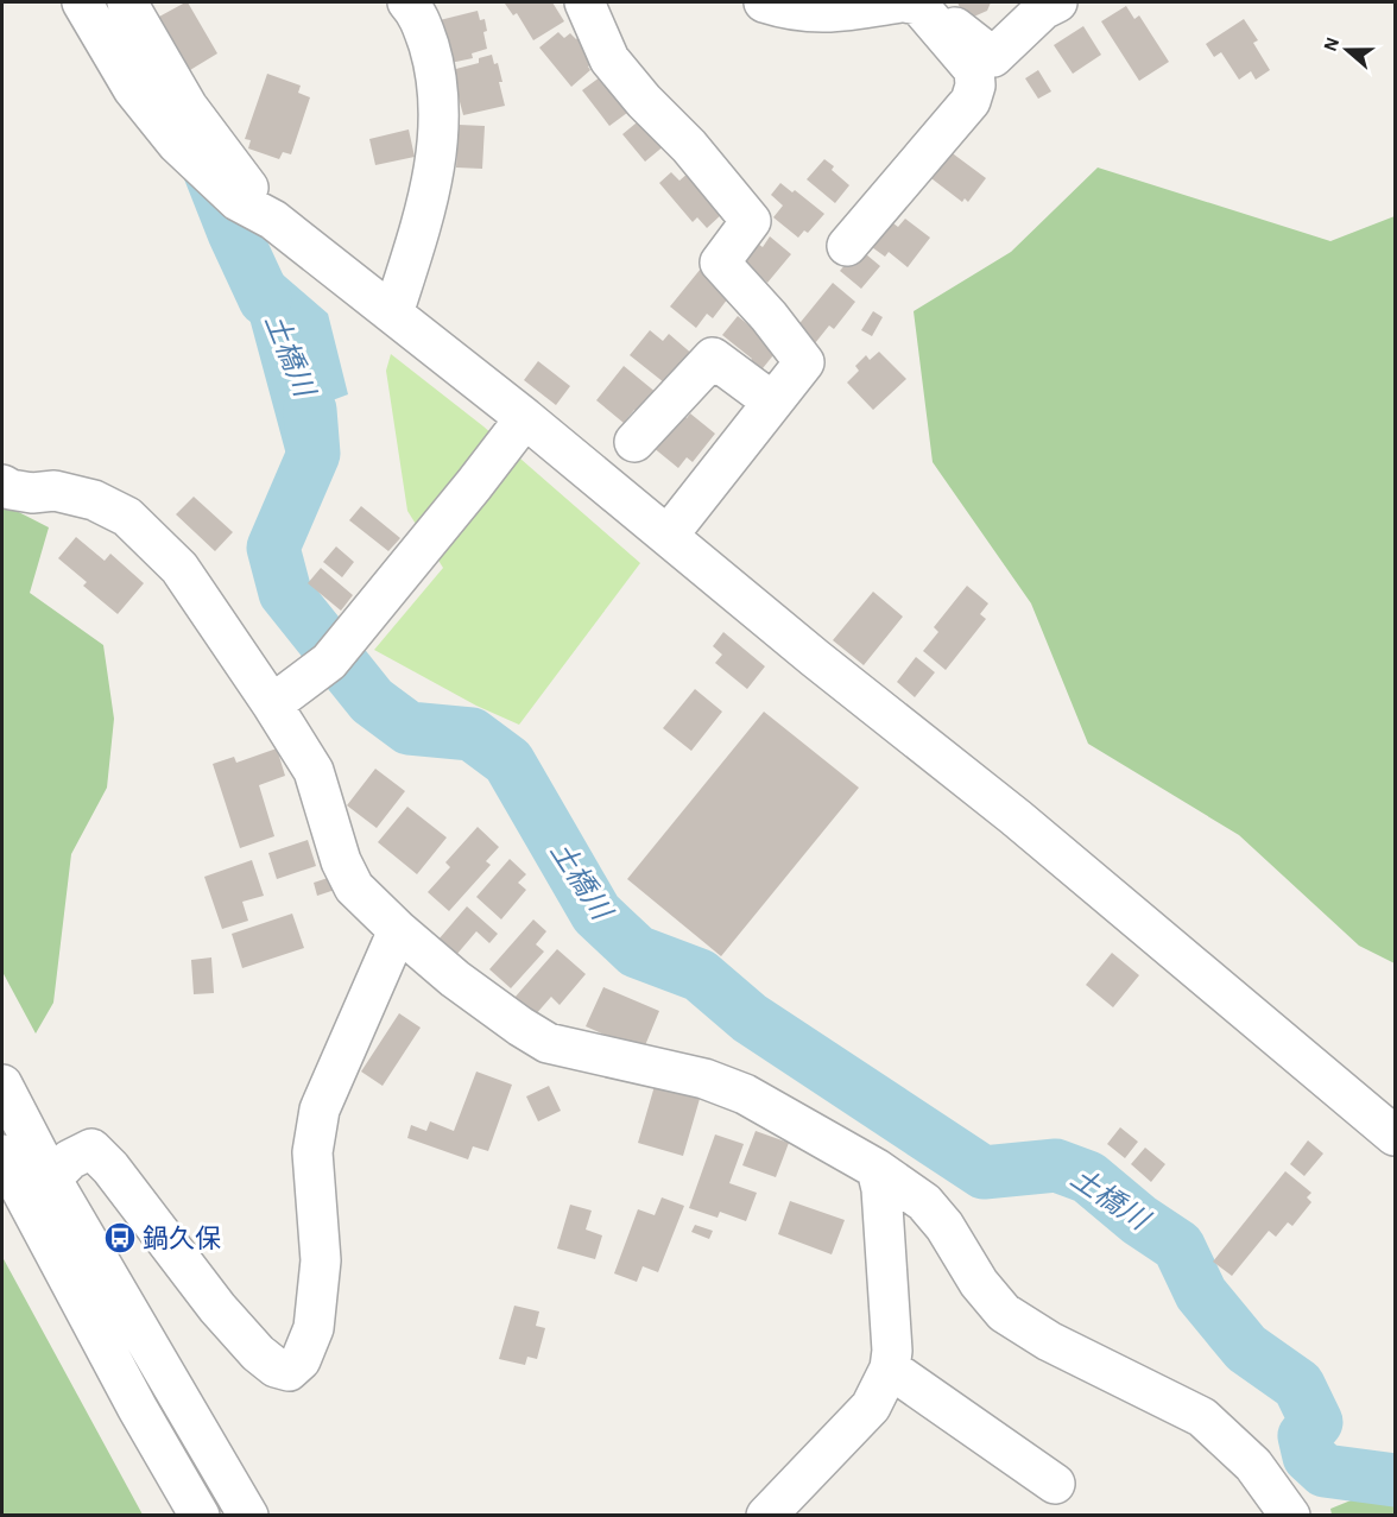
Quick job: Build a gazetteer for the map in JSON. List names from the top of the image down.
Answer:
{
  "water": ["土橋川"],
  "places": {
    "bus stop": ["鍋久保"]
  },
  "north": "left"
}
